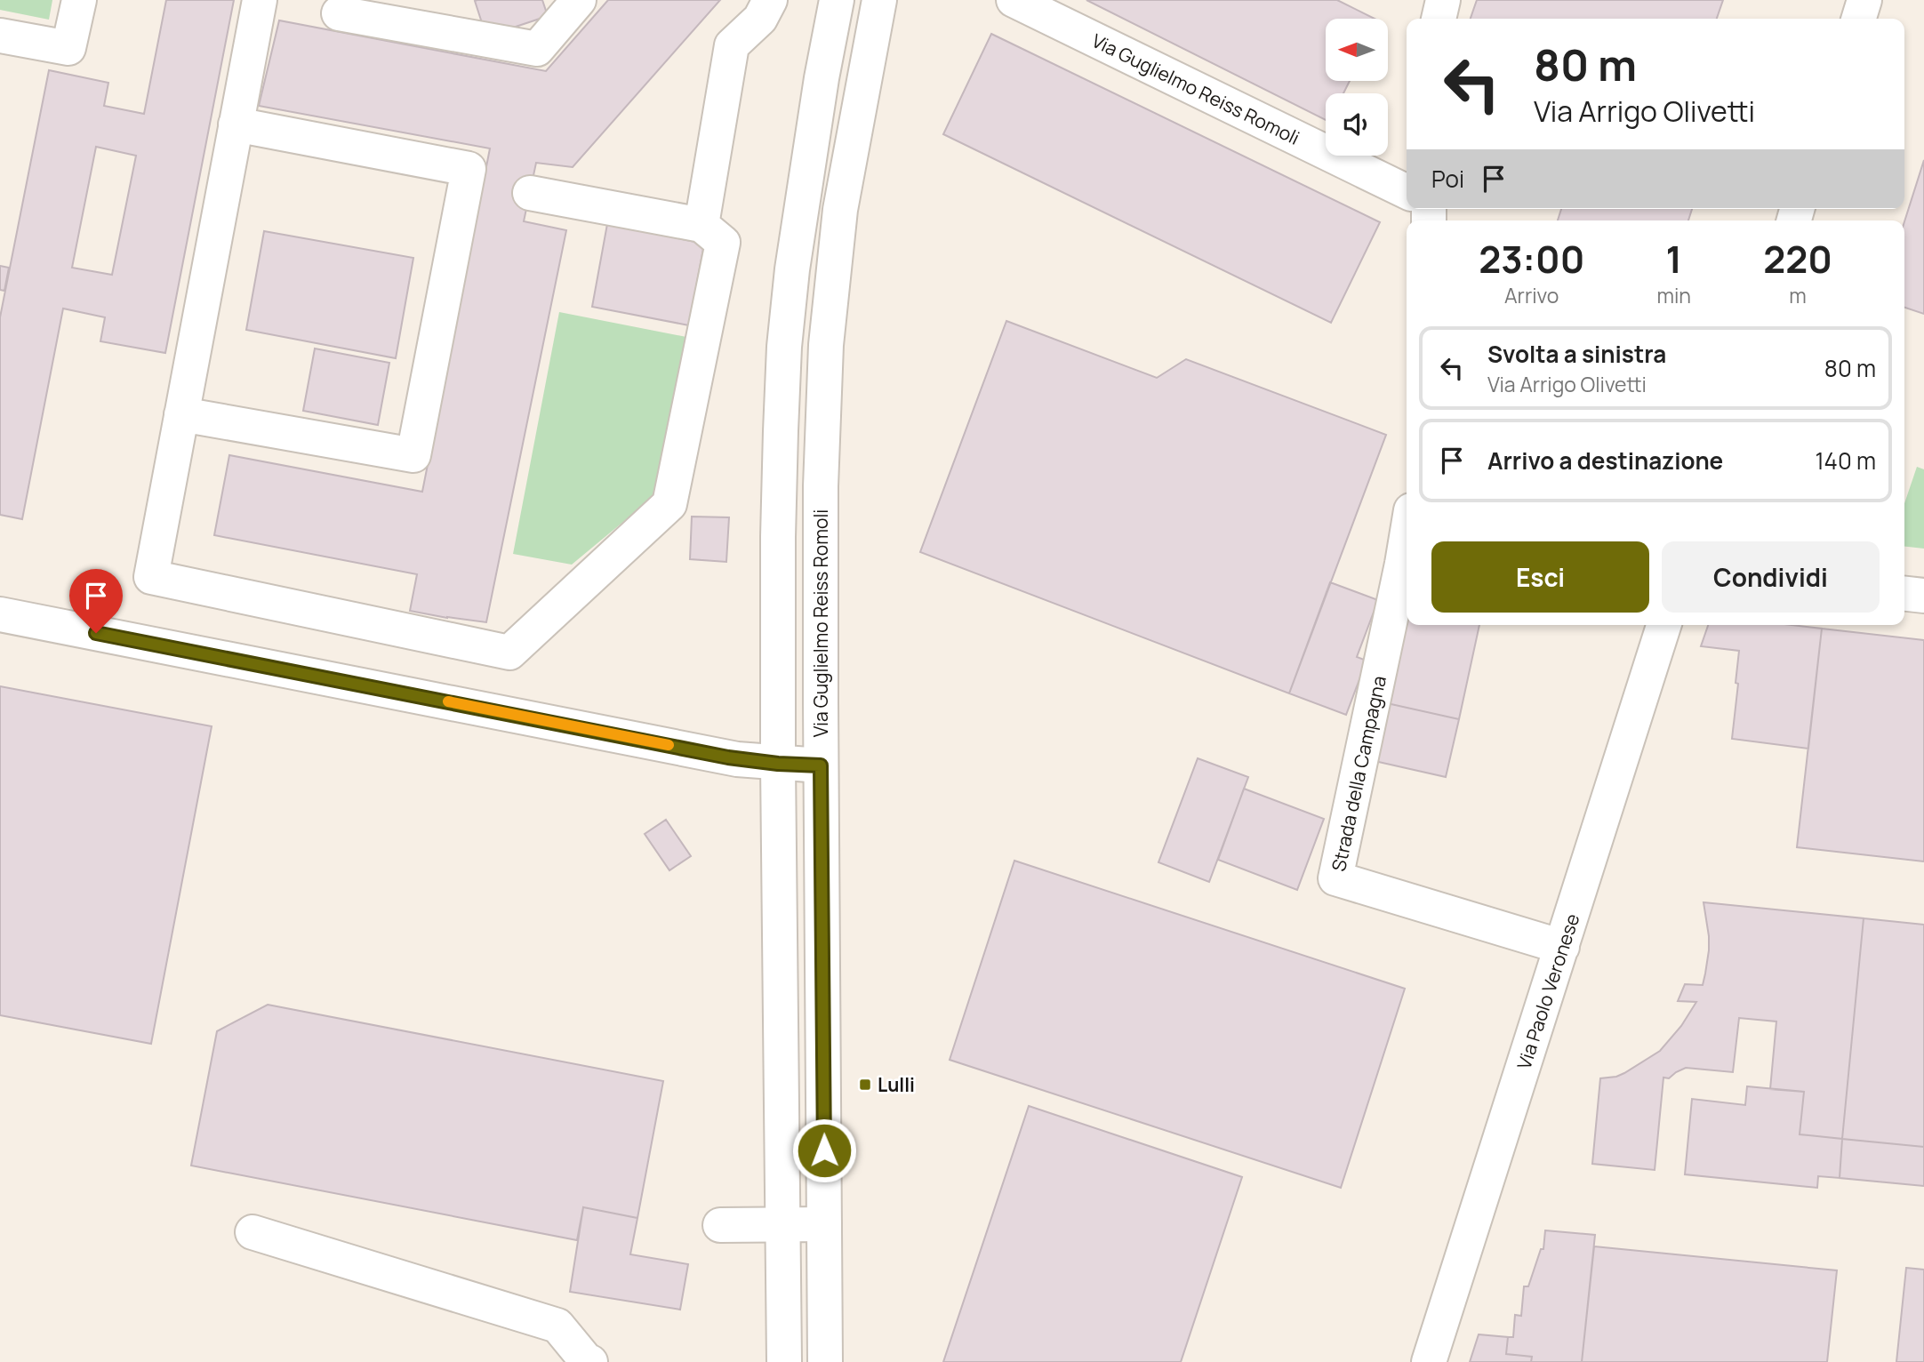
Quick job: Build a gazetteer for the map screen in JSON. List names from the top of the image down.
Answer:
{
  "streets": {
    "street": ["Via Guglielmo Reiss Romoli", "Strada della Campagna", "Via Paolo Veronese"]
  },
  "crossings": [
    ["Strada della Campagna", "Via Paolo Veronese"]
  ],
  "places": {
    "transit": ["Lulli"]
  },
  "north": "left",
  "page": {
    "turn": ["80 m", "Via Arrigo Olivetti"],
    "then": "Poi",
    "eta": [
      "23:00",
      "Arrivo",
      "1",
      "min",
      "220",
      "m"
    ],
    "list": [
      {
        "name": "Svolta a sinistra",
        "note": "Via Arrigo Olivetti",
        "value": "80 m"
      },
      {
        "name": "Arrivo a destinazione",
        "value": "140 m"
      }
    ],
    "buttons": ["Esci", "Condividi"]
  }
}
